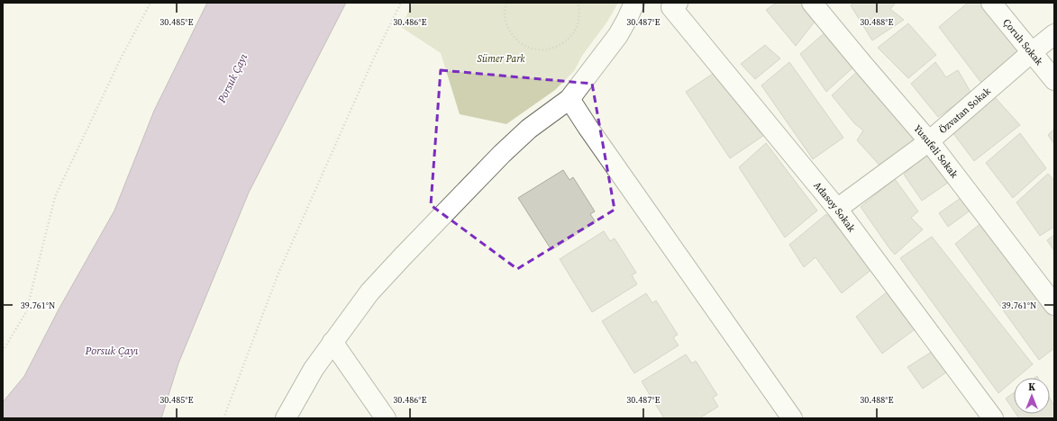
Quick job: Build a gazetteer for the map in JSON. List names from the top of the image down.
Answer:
{
  "streets": {
    "street": [
      "Çoruh Sokak",
      "Özvatan Sokak",
      "Yusufeli Sokak",
      "Adasoy Sokak"
    ]
  },
  "crossings": [
    ["Çoruh Sokak", "Özvatan Sokak"],
    ["Özvatan Sokak", "Yusufeli Sokak"],
    ["Özvatan Sokak", "Adasoy Sokak"]
  ],
  "water": ["Porsuk Çayı"],
  "parks": ["Sümer Park"],
  "north": "top",
  "coordinates": [
    "30.485°E",
    "30.486°E",
    "30.487°E",
    "30.488°E",
    "39.761°N"
  ]
}
